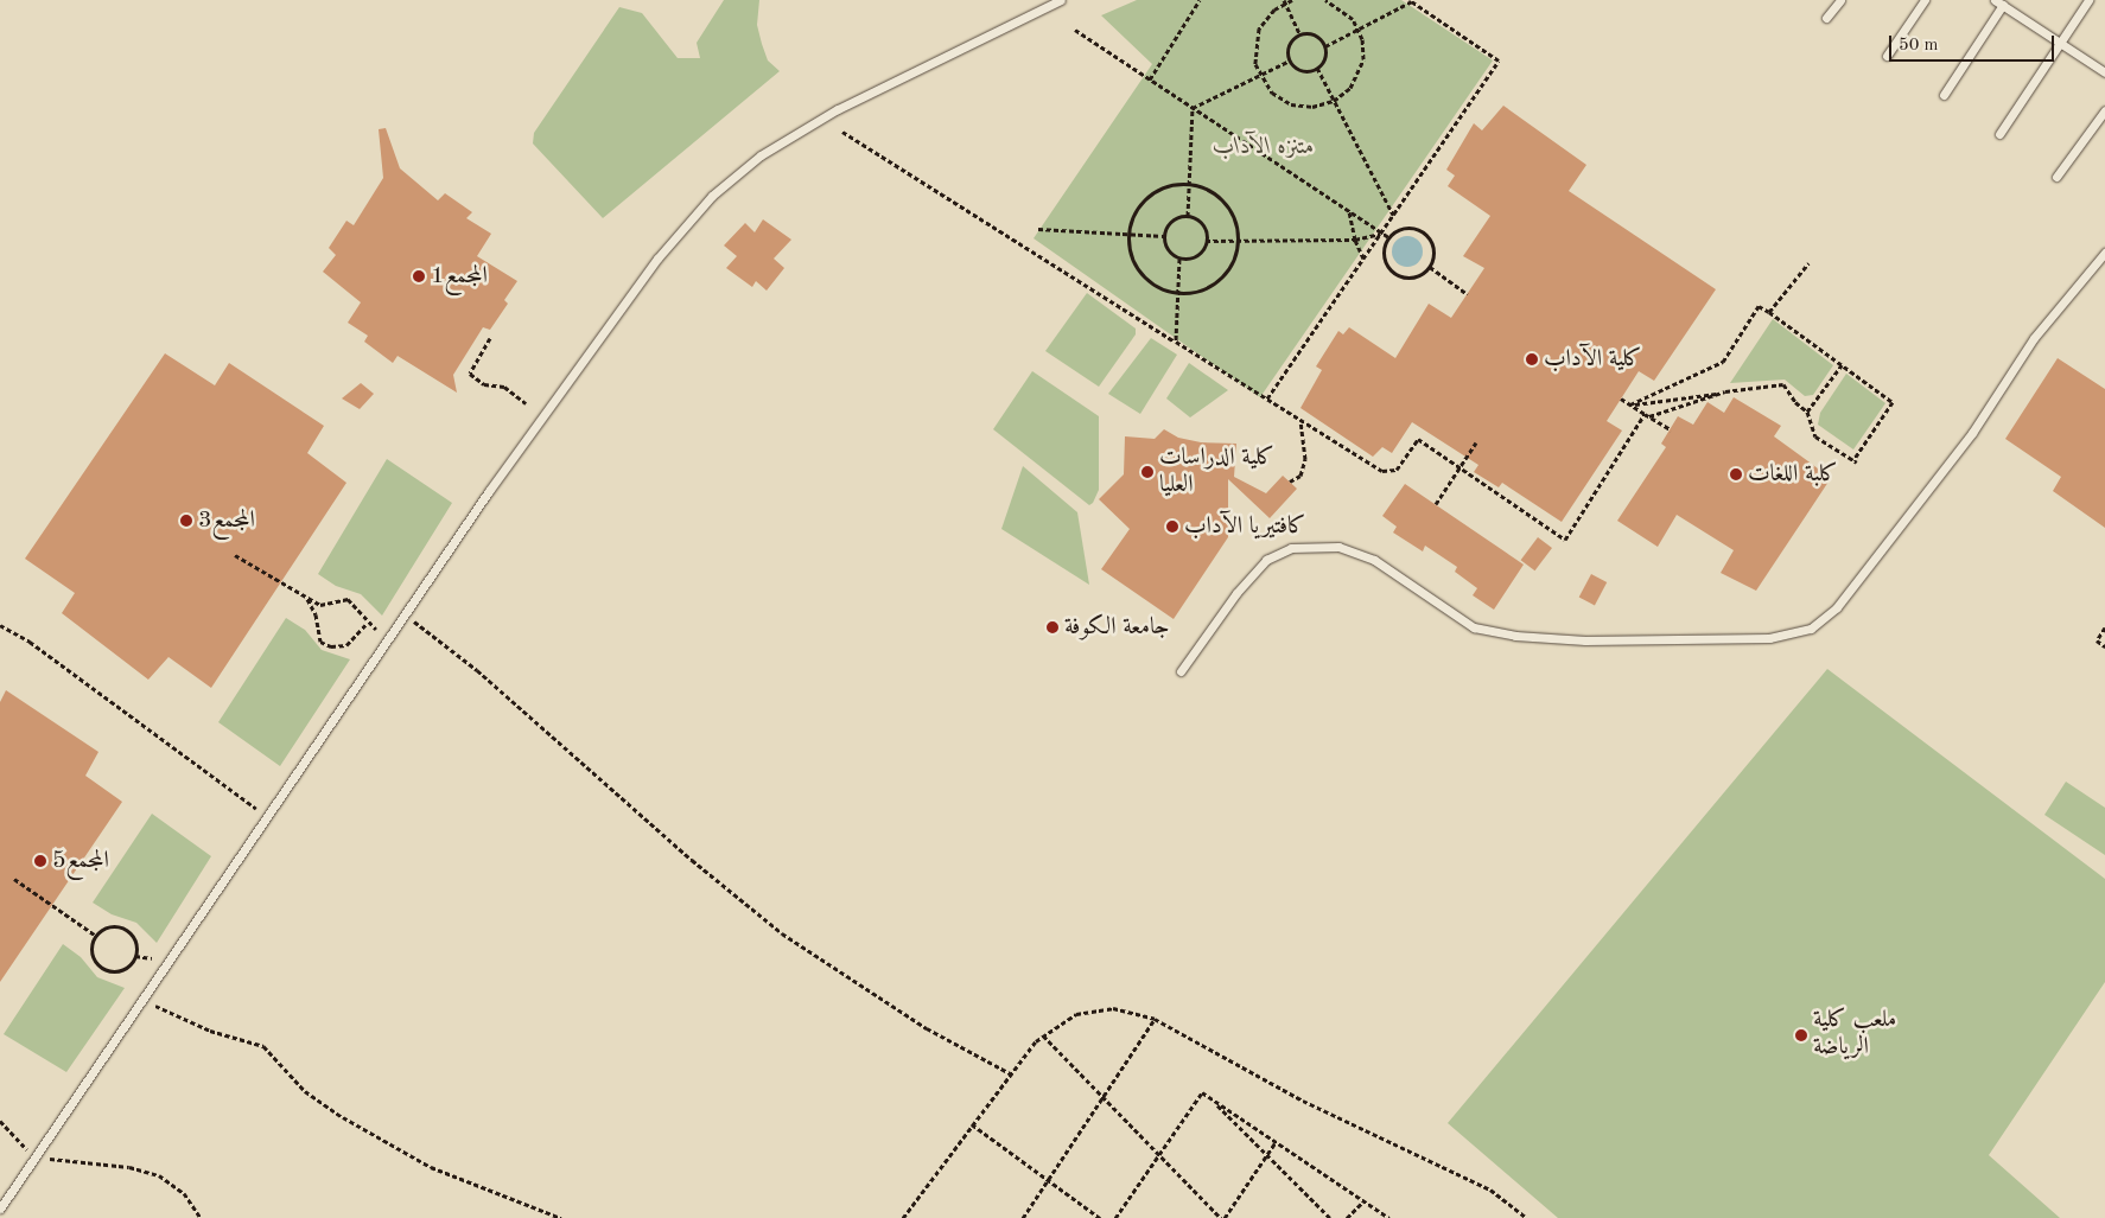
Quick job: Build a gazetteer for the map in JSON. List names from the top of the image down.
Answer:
{
  "parks": ["متنزه الآداب"],
  "places": [
    "المجمع1",
    "كلية الآداب",
    "كلية الدراسات العليا",
    "كلبة اللغات",
    "المجمع3",
    "كافتيريا الآداب",
    "جامعة الكوفة",
    "المجمع5",
    "ملعب كلية الرياضة"
  ],
  "scale_bar": "50 m"
}
